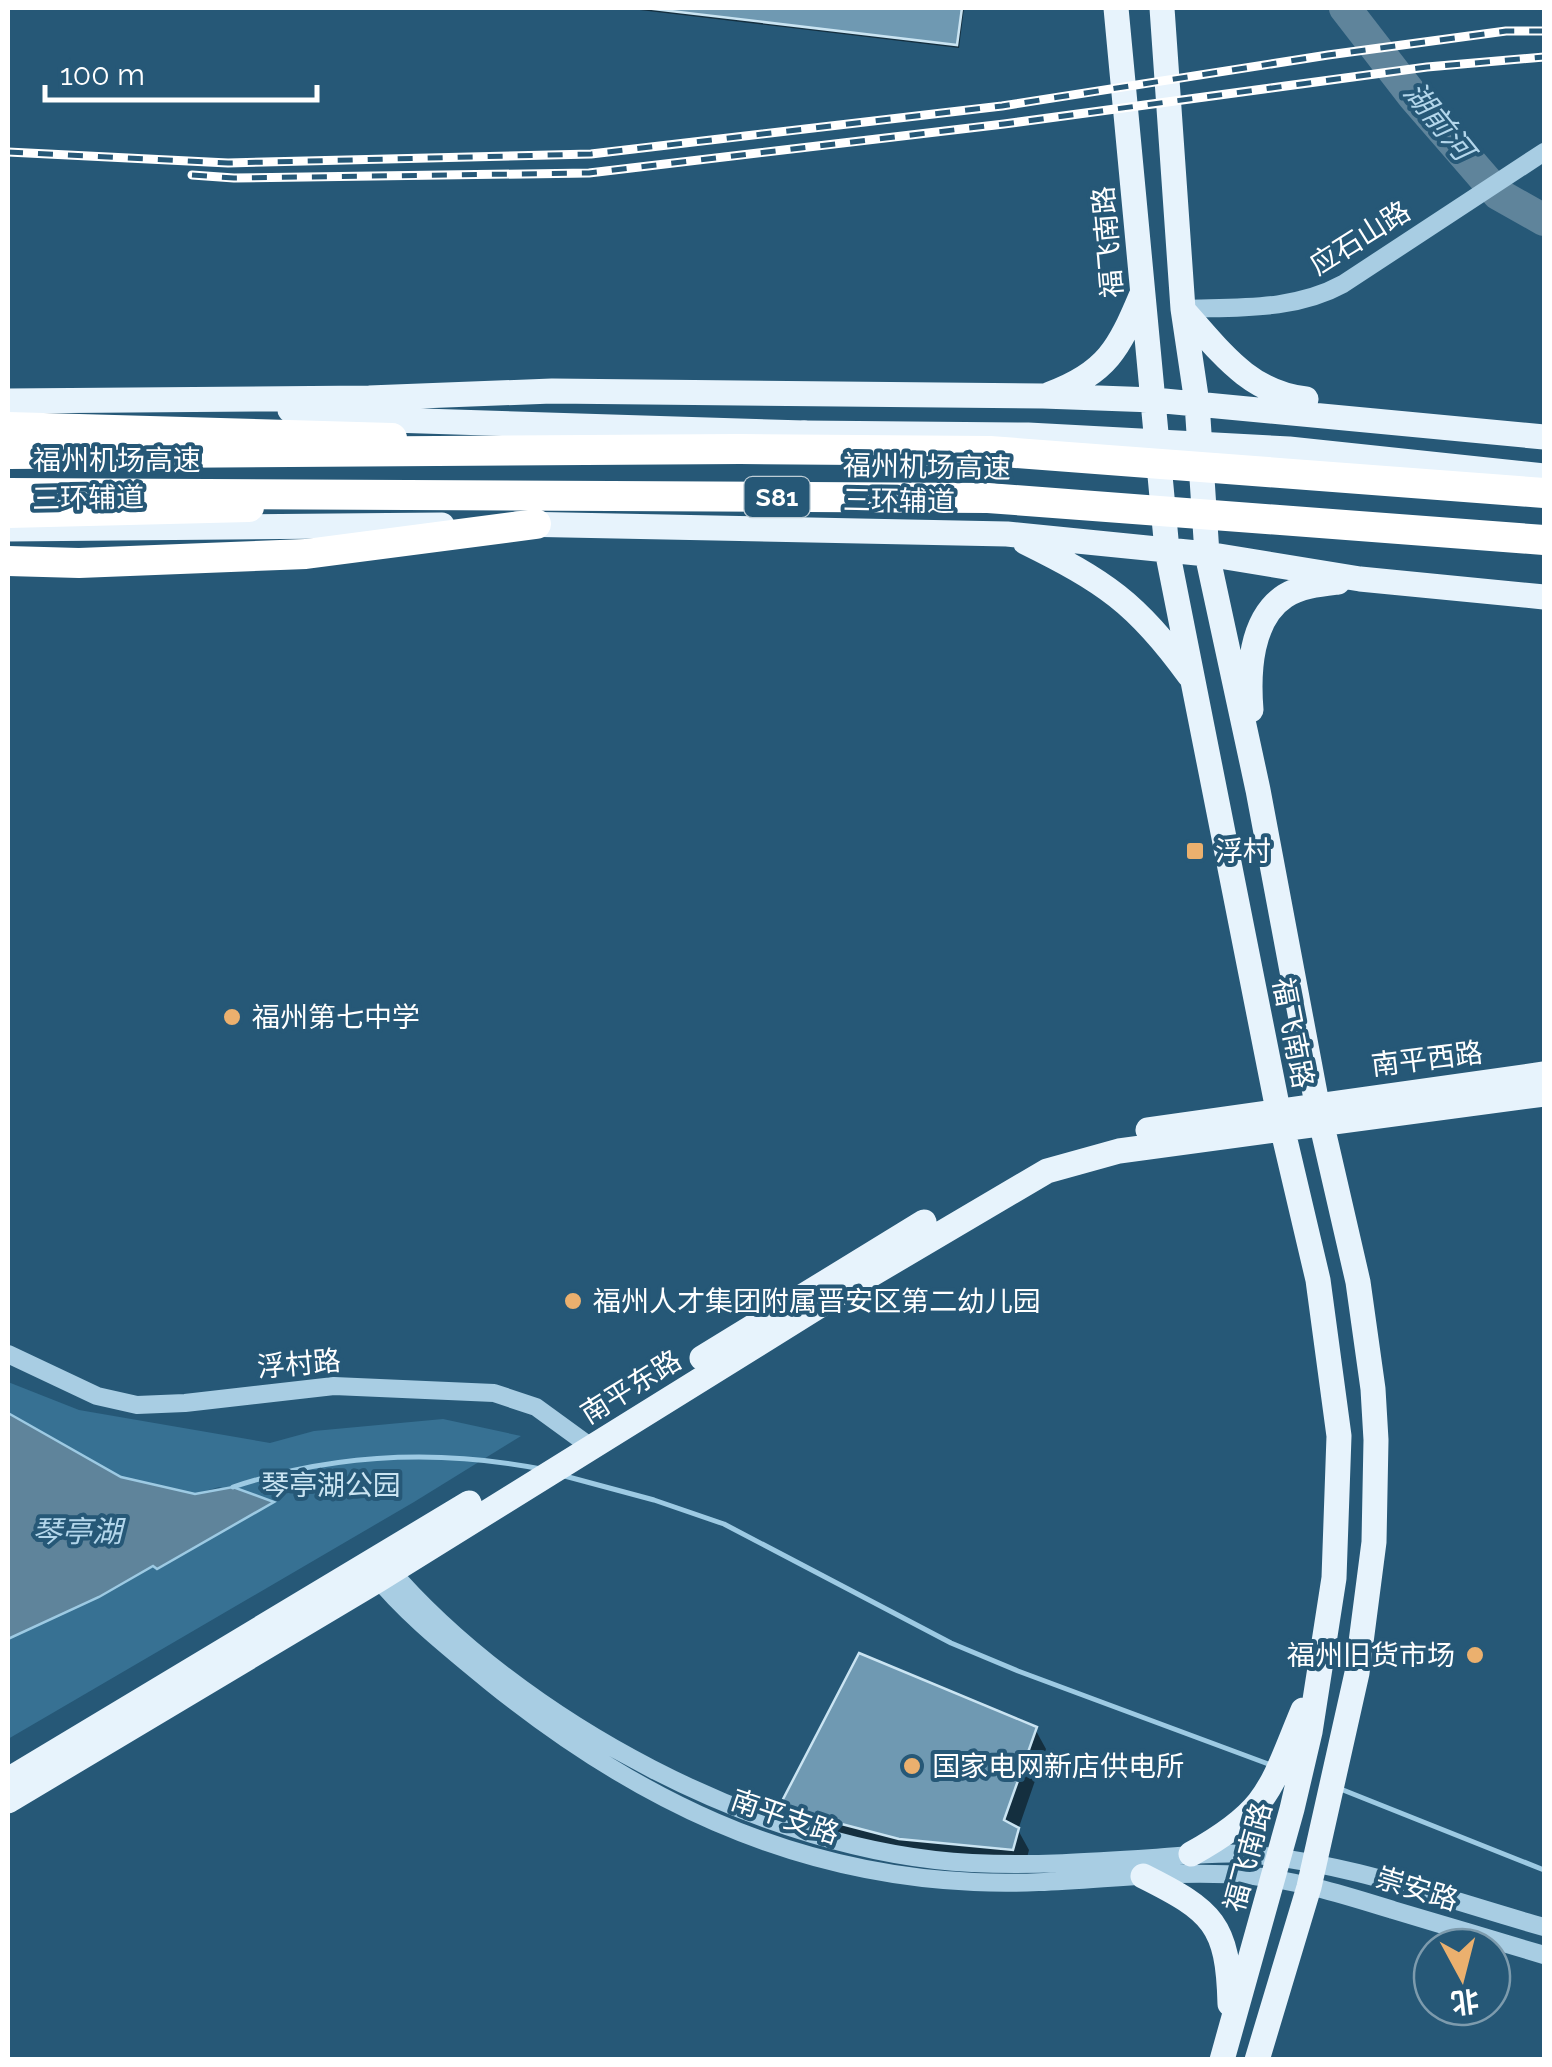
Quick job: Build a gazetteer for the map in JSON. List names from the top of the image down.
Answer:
{
  "streets": {
    "highway": ["福州机场高速", "S81"],
    "main road": [
      "福飞南路",
      "三环辅道",
      "南平西路",
      "南平东路"
    ],
    "street": [
      "应石山路",
      "浮村路",
      "南平支路",
      "崇安路"
    ]
  },
  "crossings": [
    ["应石山路", "福飞南路"],
    ["福飞南路", "三环辅道"],
    ["福飞南路", "南平西路"],
    ["福飞南路", "南平东路"],
    ["福飞南路", "南平支路"],
    ["福飞南路", "崇安路"],
    ["南平西路", "南平东路"],
    ["浮村路", "南平东路"],
    ["南平东路", "南平支路"],
    ["南平支路", "崇安路"]
  ],
  "water": ["湖前河", "琴亭湖"],
  "parks": ["琴亭湖公园"],
  "places": {
    "transit": ["浮村"],
    "other": [
      "福州第七中学",
      "福州人才集团附属晋安区第二幼儿园",
      "福州旧货市场",
      "国家电网新店供电所"
    ]
  },
  "scale_bar": "100 m",
  "north": "bottom"
}
